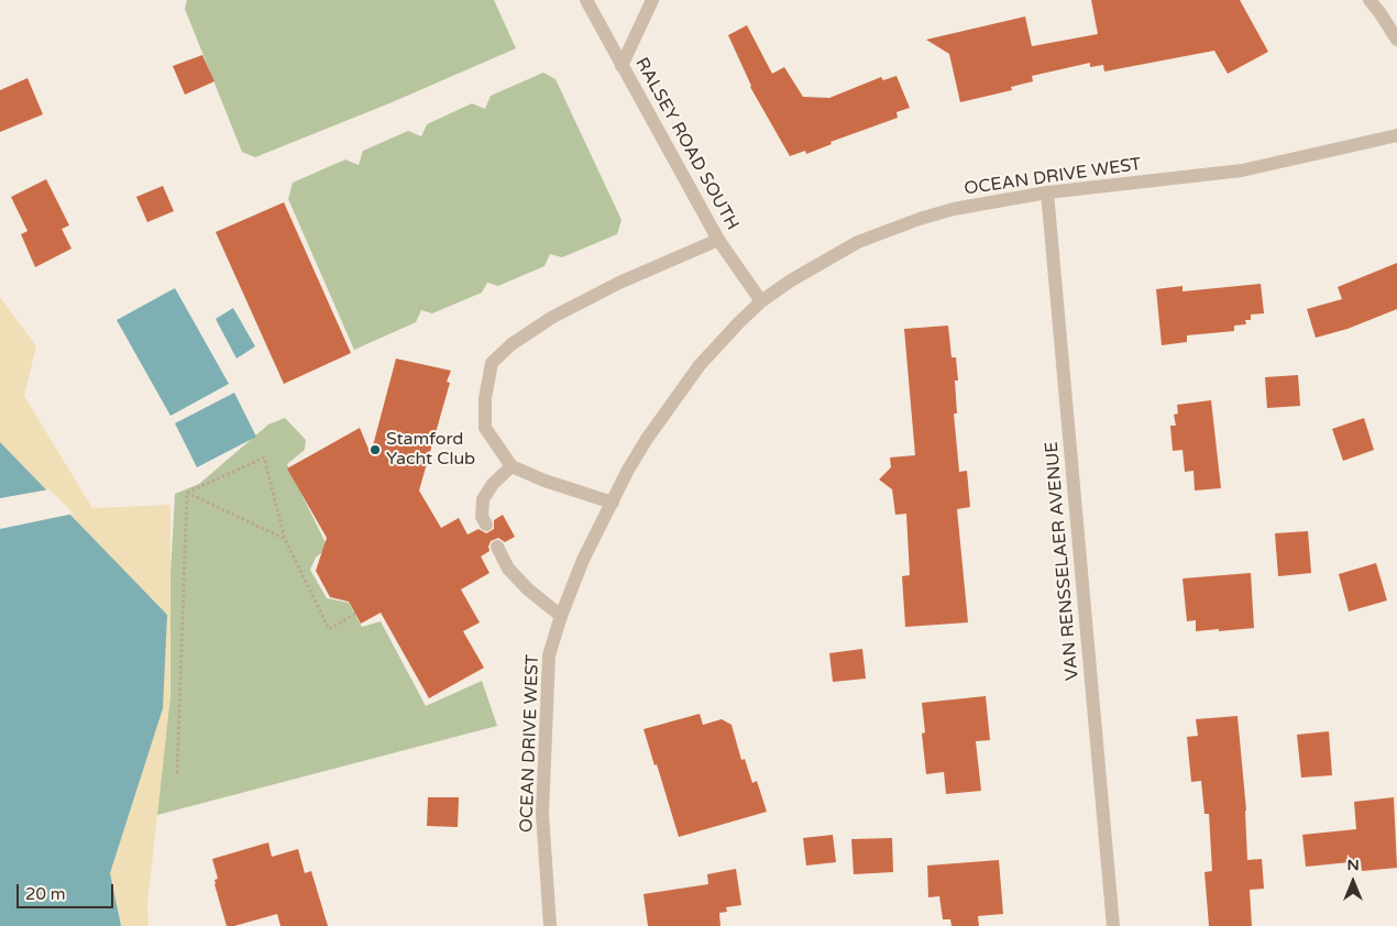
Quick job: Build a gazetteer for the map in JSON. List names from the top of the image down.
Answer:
{
  "streets": {
    "street": ["RALSEY ROAD SOUTH", "OCEAN DRIVE WEST", "VAN RENSSELAER AVENUE"]
  },
  "crossings": [
    ["RALSEY ROAD SOUTH", "OCEAN DRIVE WEST"],
    ["OCEAN DRIVE WEST", "VAN RENSSELAER AVENUE"]
  ],
  "places": ["Stamford Yacht Club"],
  "scale_bar": "20 m",
  "north": "top"
}
